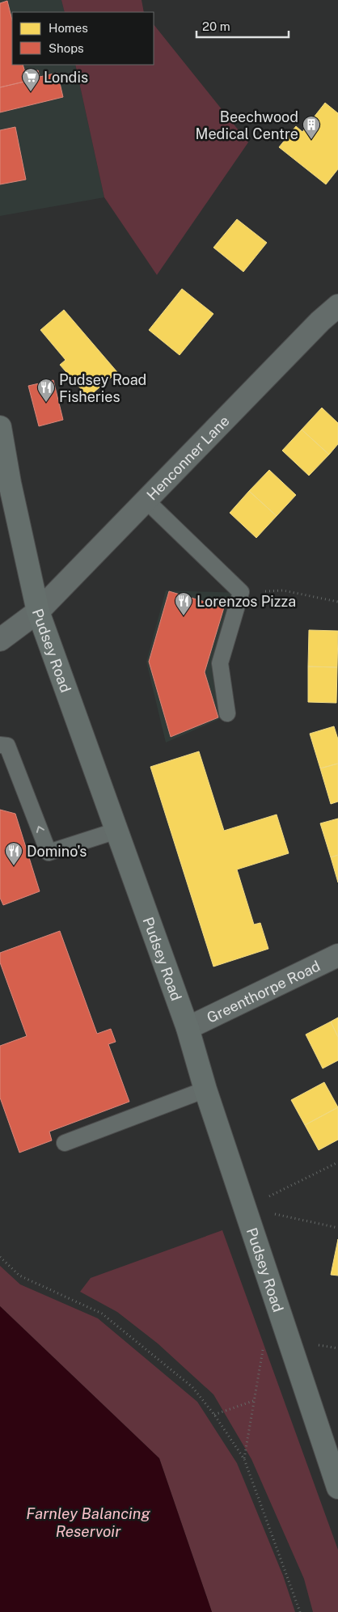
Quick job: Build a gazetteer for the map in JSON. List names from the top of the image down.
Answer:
{
  "streets": {
    "main road": ["Pudsey Road"],
    "street": ["Henconner Lane", "Greenthorpe Road"]
  },
  "crossings": [
    ["Henconner Lane", "Pudsey Road"],
    ["Pudsey Road", "Greenthorpe Road"]
  ],
  "water": ["Farnley Balancing Reservoir"],
  "places": {
    "supermarket": ["Londis"],
    "building": ["Beechwood Medical Centre"],
    "restaurant": ["Pudsey Road Fisheries", "Lorenzos Pizza", "Domino's"]
  },
  "legend": ["Homes", "Shops"],
  "scale_bar": "20 m"
}
